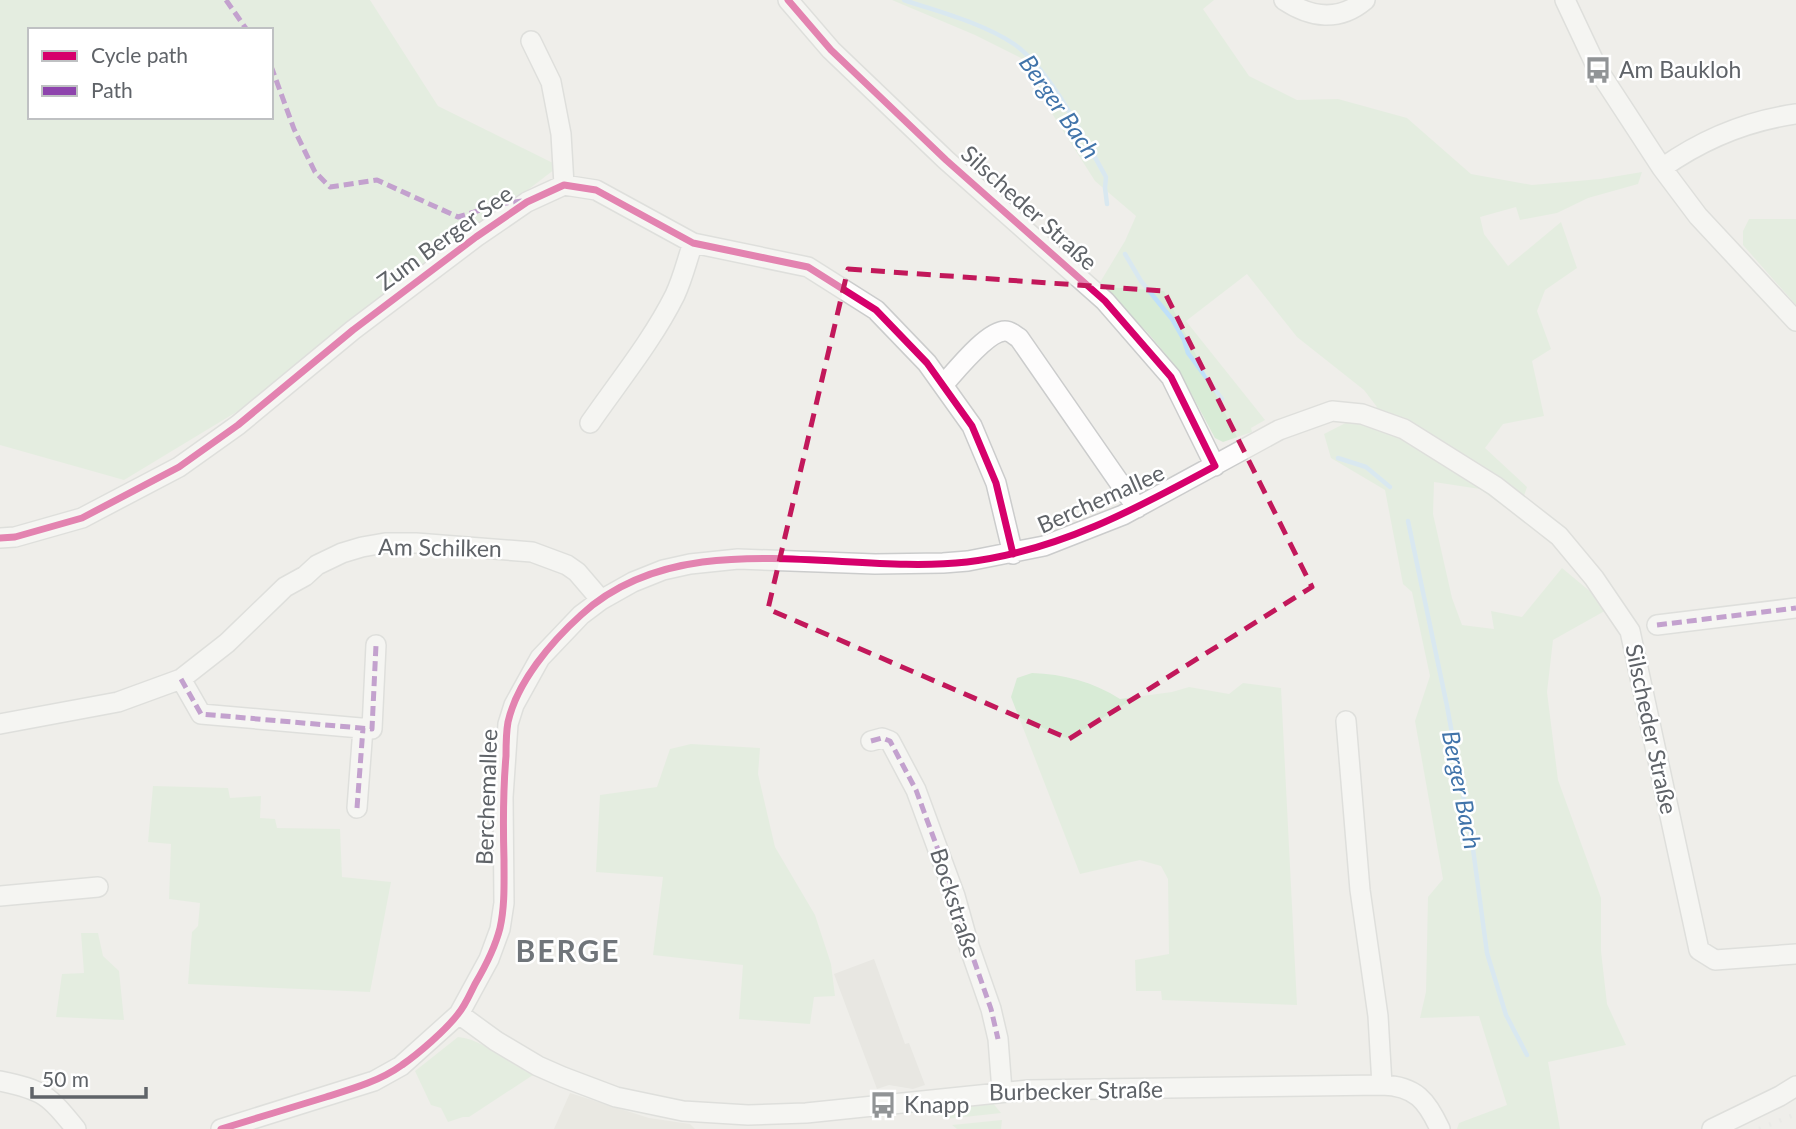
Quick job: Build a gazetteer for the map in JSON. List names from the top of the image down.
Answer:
{
  "streets": {
    "street": [
      "Silscheder Straße",
      "Zum Berger See",
      "Berchemallee",
      "Am Schilken",
      "Bockstraße",
      "Burbecker Straße"
    ]
  },
  "crossings": [
    ["Silscheder Straße", "Berchemallee"],
    ["Berchemallee", "Am Schilken"],
    ["Berchemallee", "Burbecker Straße"],
    ["Bockstraße", "Burbecker Straße"]
  ],
  "districts": ["BERGE"],
  "water": ["Berger Bach"],
  "places": {
    "bus stop": ["Am Baukloh", "Knapp"]
  },
  "legend": ["Cycle path", "Path"],
  "scale_bar": "50 m"
}
